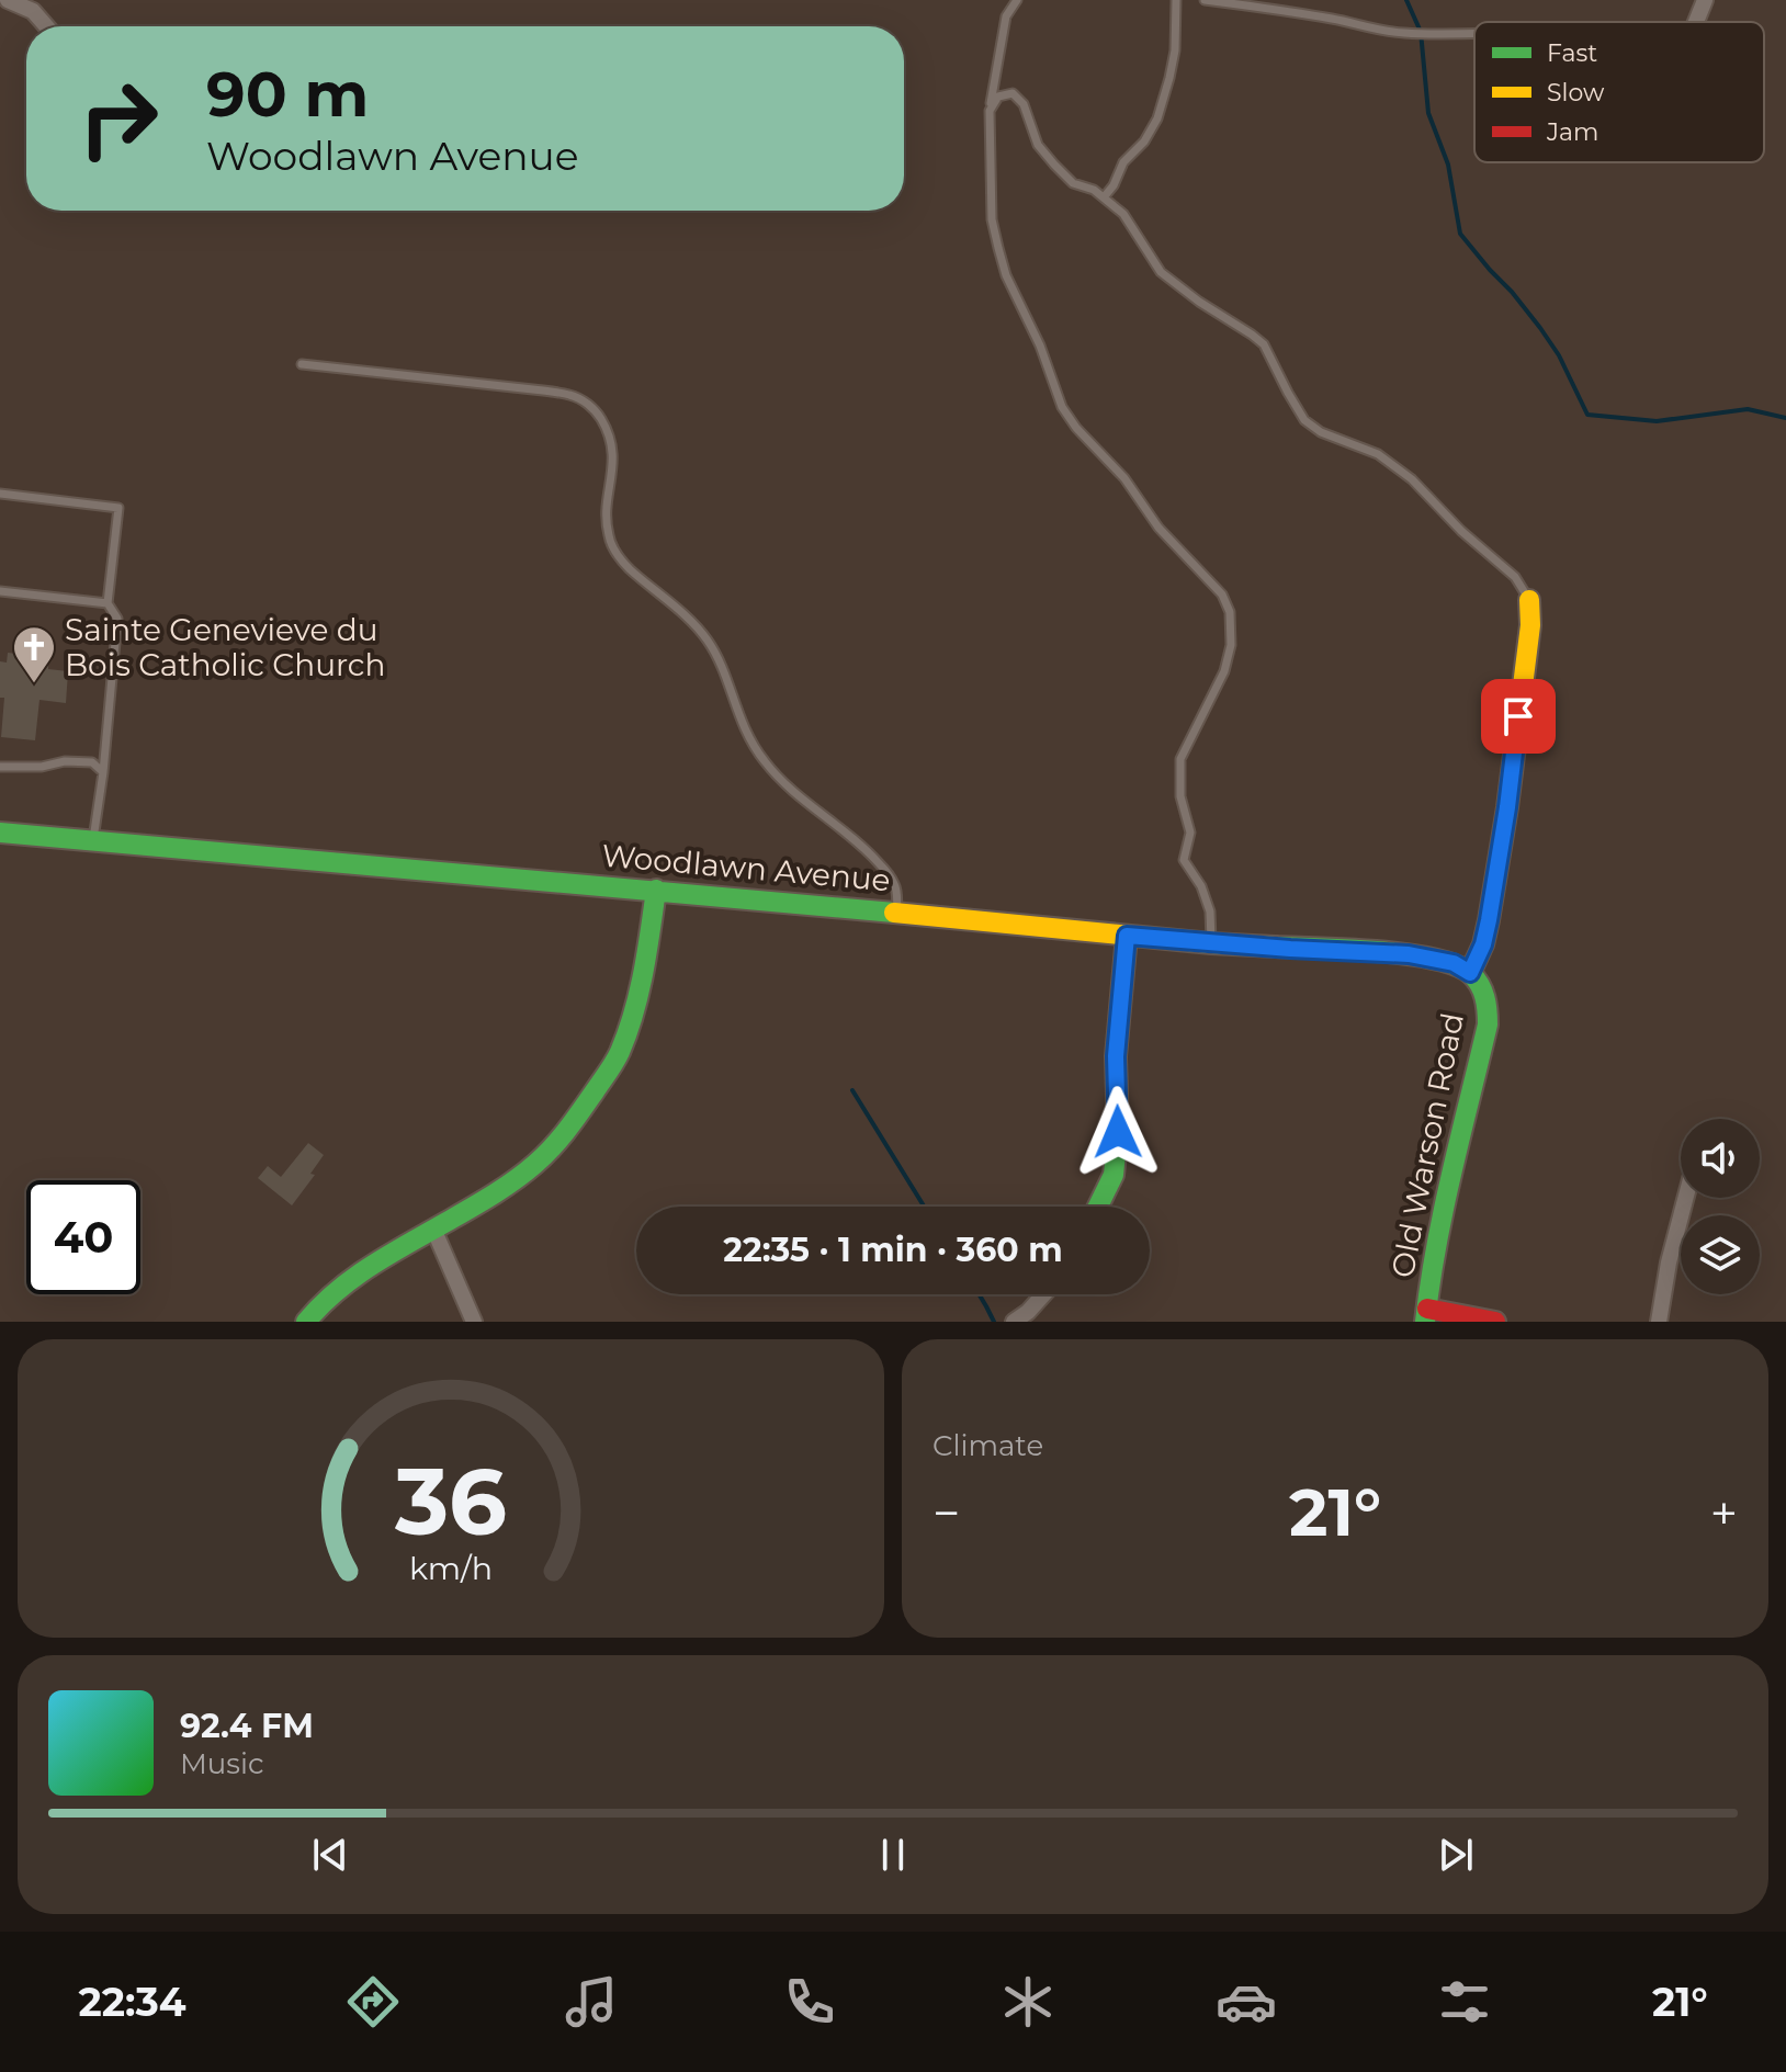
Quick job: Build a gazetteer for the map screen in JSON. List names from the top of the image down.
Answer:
{
  "streets": {
    "street": ["Woodlawn Avenue", "Old Warson Road"]
  },
  "crossings": [
    ["Woodlawn Avenue", "Old Warson Road"]
  ],
  "places": {
    "church": ["Sainte Genevieve du Bois Catholic Church"]
  },
  "legend": ["Fast", "Slow", "Jam"],
  "page": {
    "turn": ["90 m", "Woodlawn Avenue"],
    "limit": "40",
    "trip": "22:35 · 1 min · 360 m",
    "tile": "Climate",
    "heat": ["−", "21°", "+"],
    "song": ["92.4 FM", "Music"],
    "tabs": ["22:34", "21°"],
    "gauge": ["36", "km/h"]
  }
}
